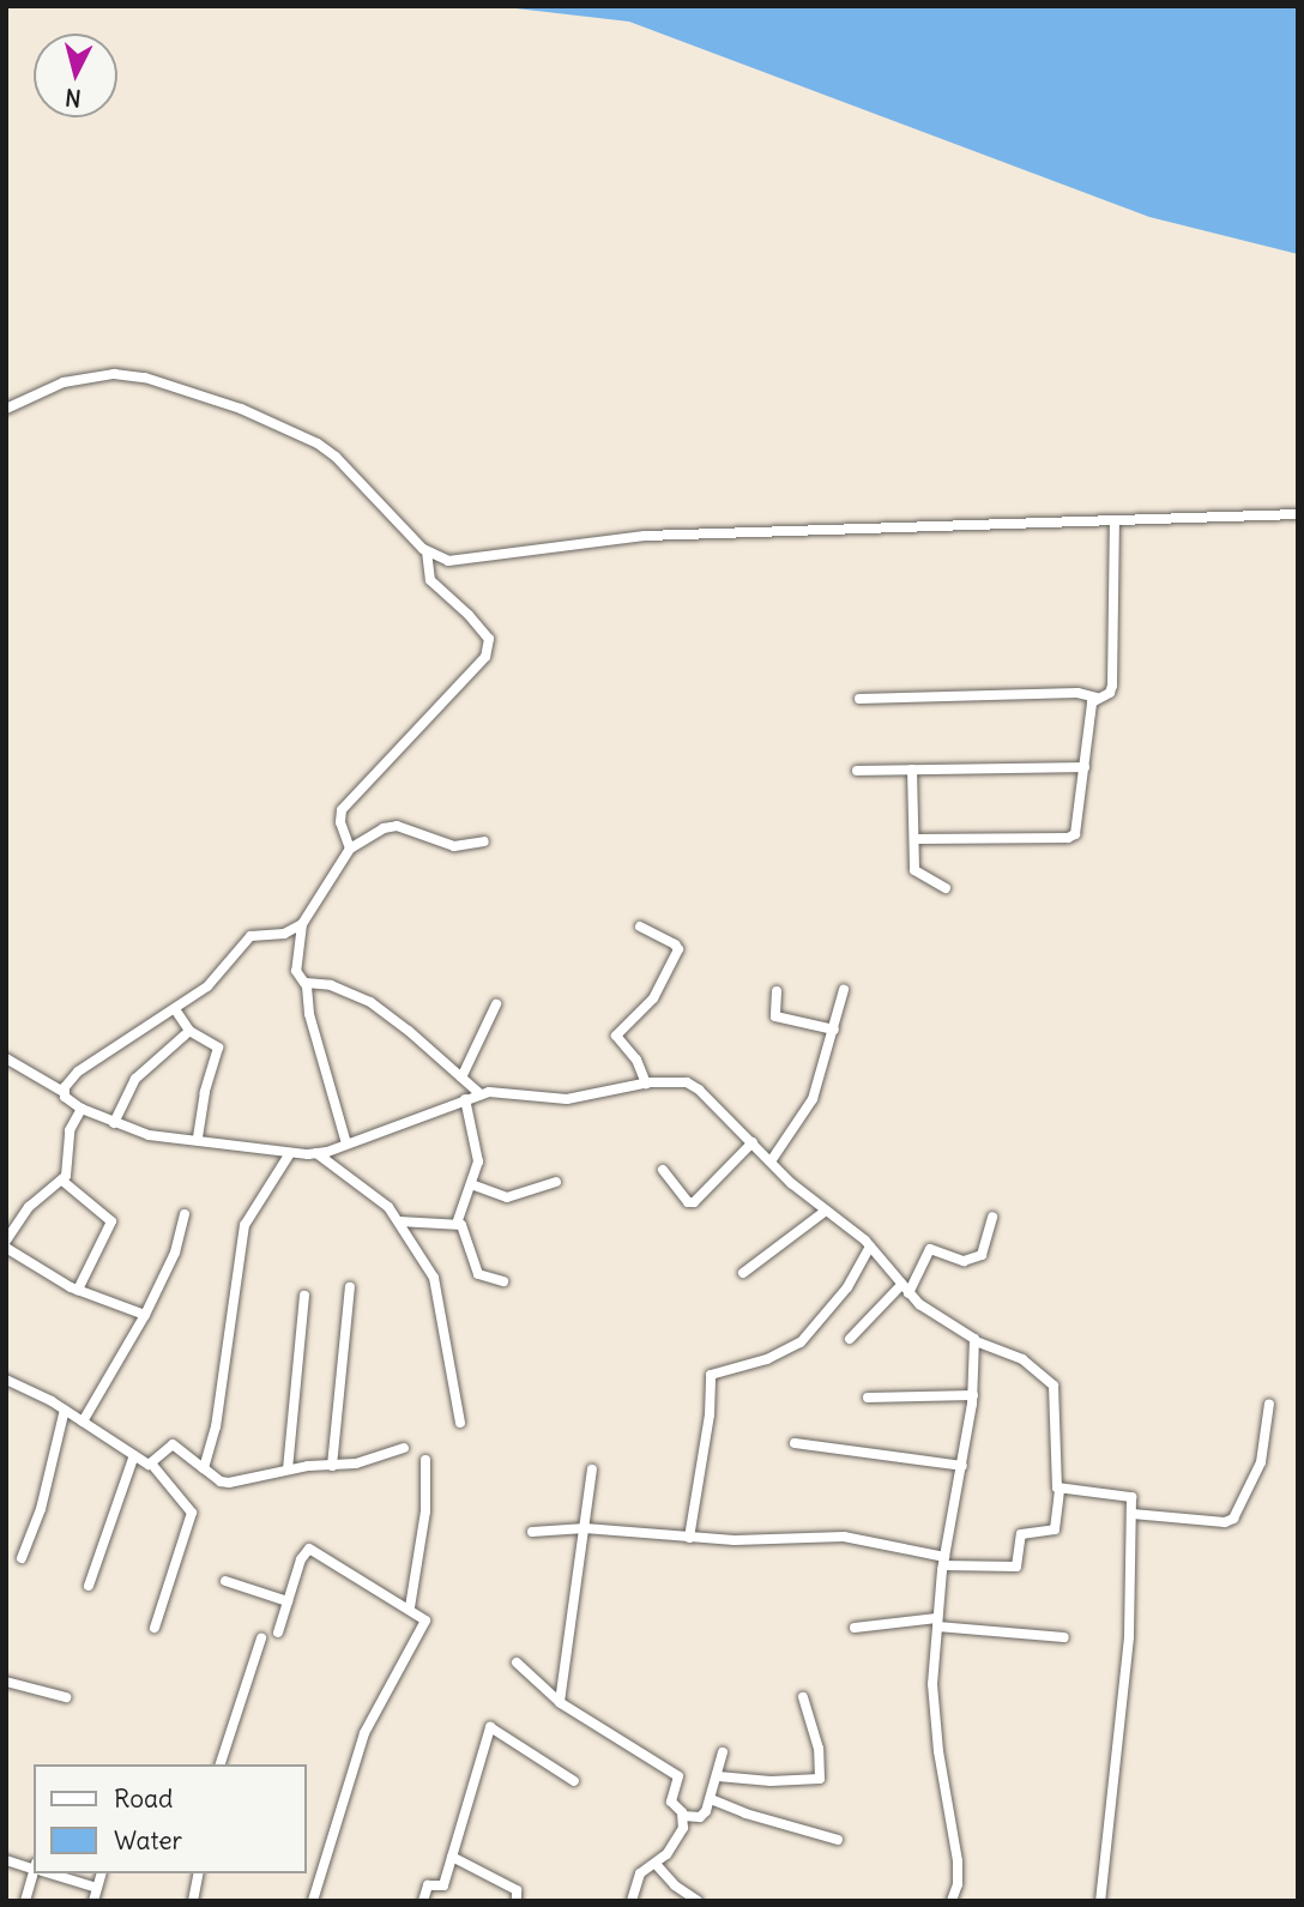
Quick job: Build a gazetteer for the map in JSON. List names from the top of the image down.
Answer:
{
  "legend": ["Road", "Water"],
  "north": "bottom"
}
